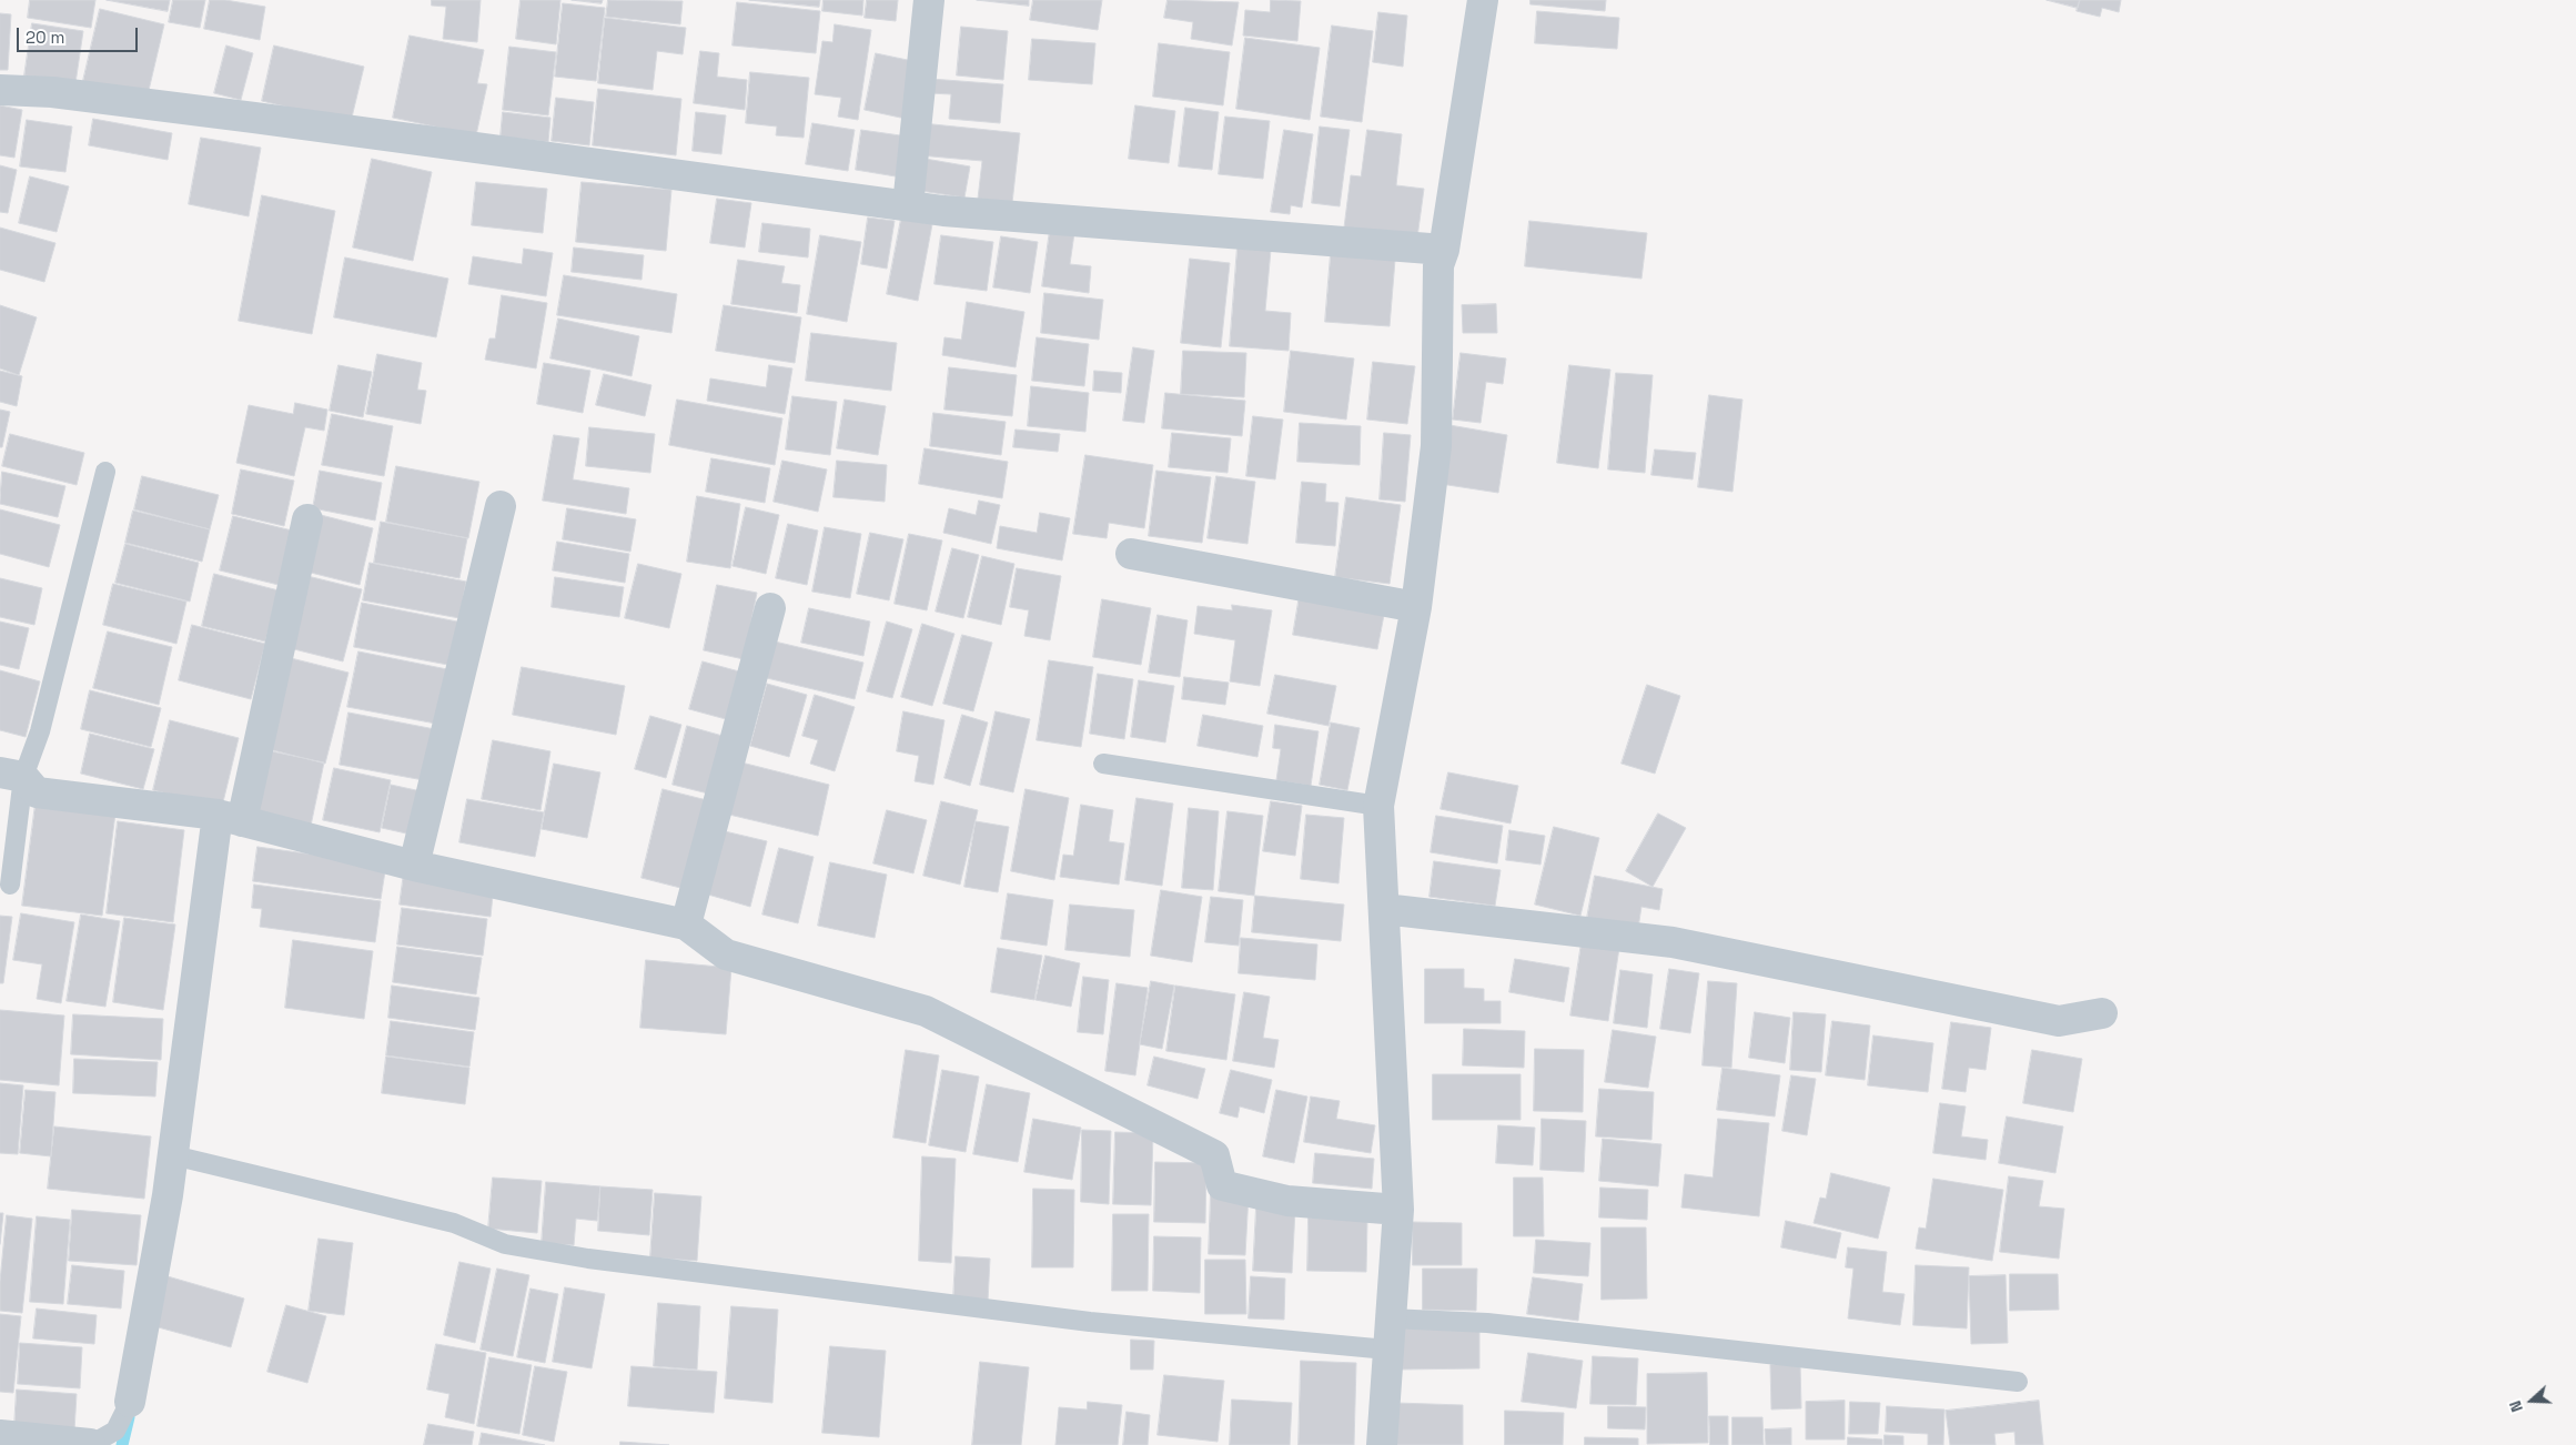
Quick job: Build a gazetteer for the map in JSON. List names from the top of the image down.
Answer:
{
  "scale_bar": "20 m",
  "north": "left"
}
